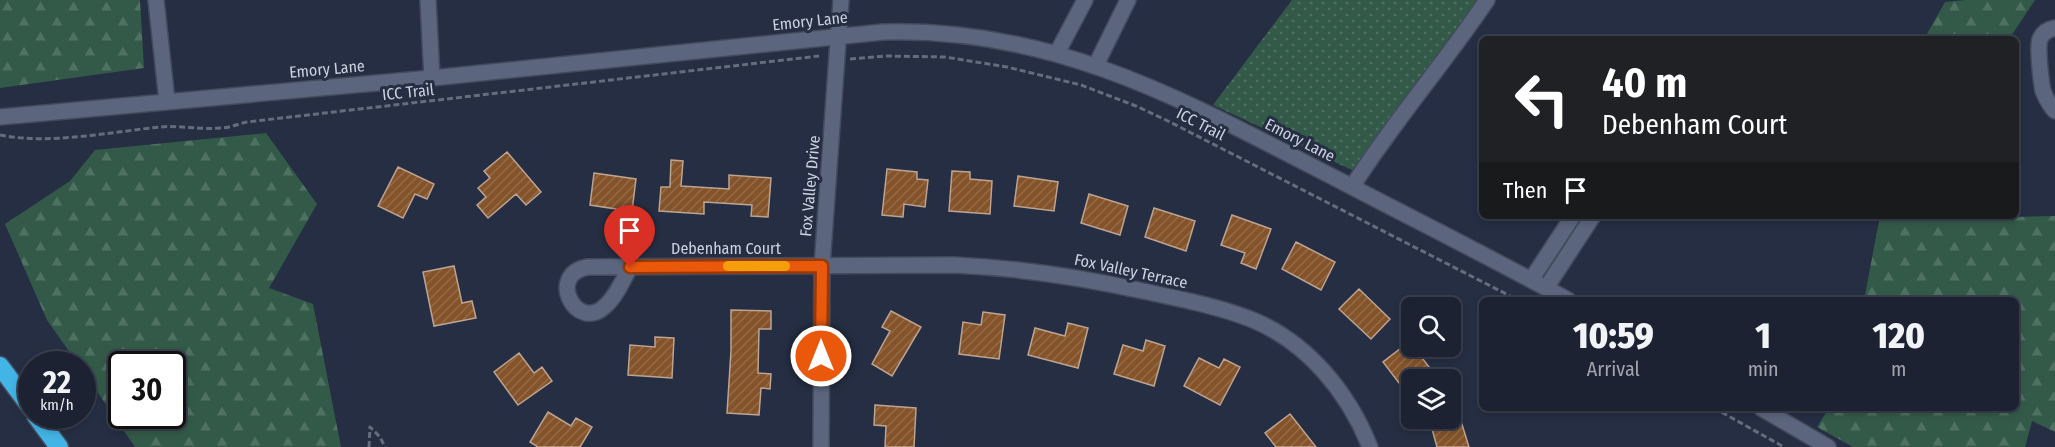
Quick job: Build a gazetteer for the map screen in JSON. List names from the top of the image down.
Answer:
{
  "streets": {
    "street": [
      "Emory Lane",
      "Fox Valley Drive",
      "Debenham Court",
      "Fox Valley Terrace"
    ],
    "path": ["ICC Trail"]
  },
  "crossings": [
    ["Emory Lane", "Fox Valley Drive"],
    ["Fox Valley Drive", "Debenham Court"],
    ["Fox Valley Drive", "Fox Valley Terrace"],
    ["Debenham Court", "Fox Valley Terrace"]
  ],
  "page": {
    "turn": ["40 m", "Debenham Court"],
    "then": "Then",
    "eta": [
      "10:59",
      "Arrival",
      "1",
      "min",
      "120",
      "m"
    ],
    "speed": "22 km/h",
    "limit": "30"
  }
}
